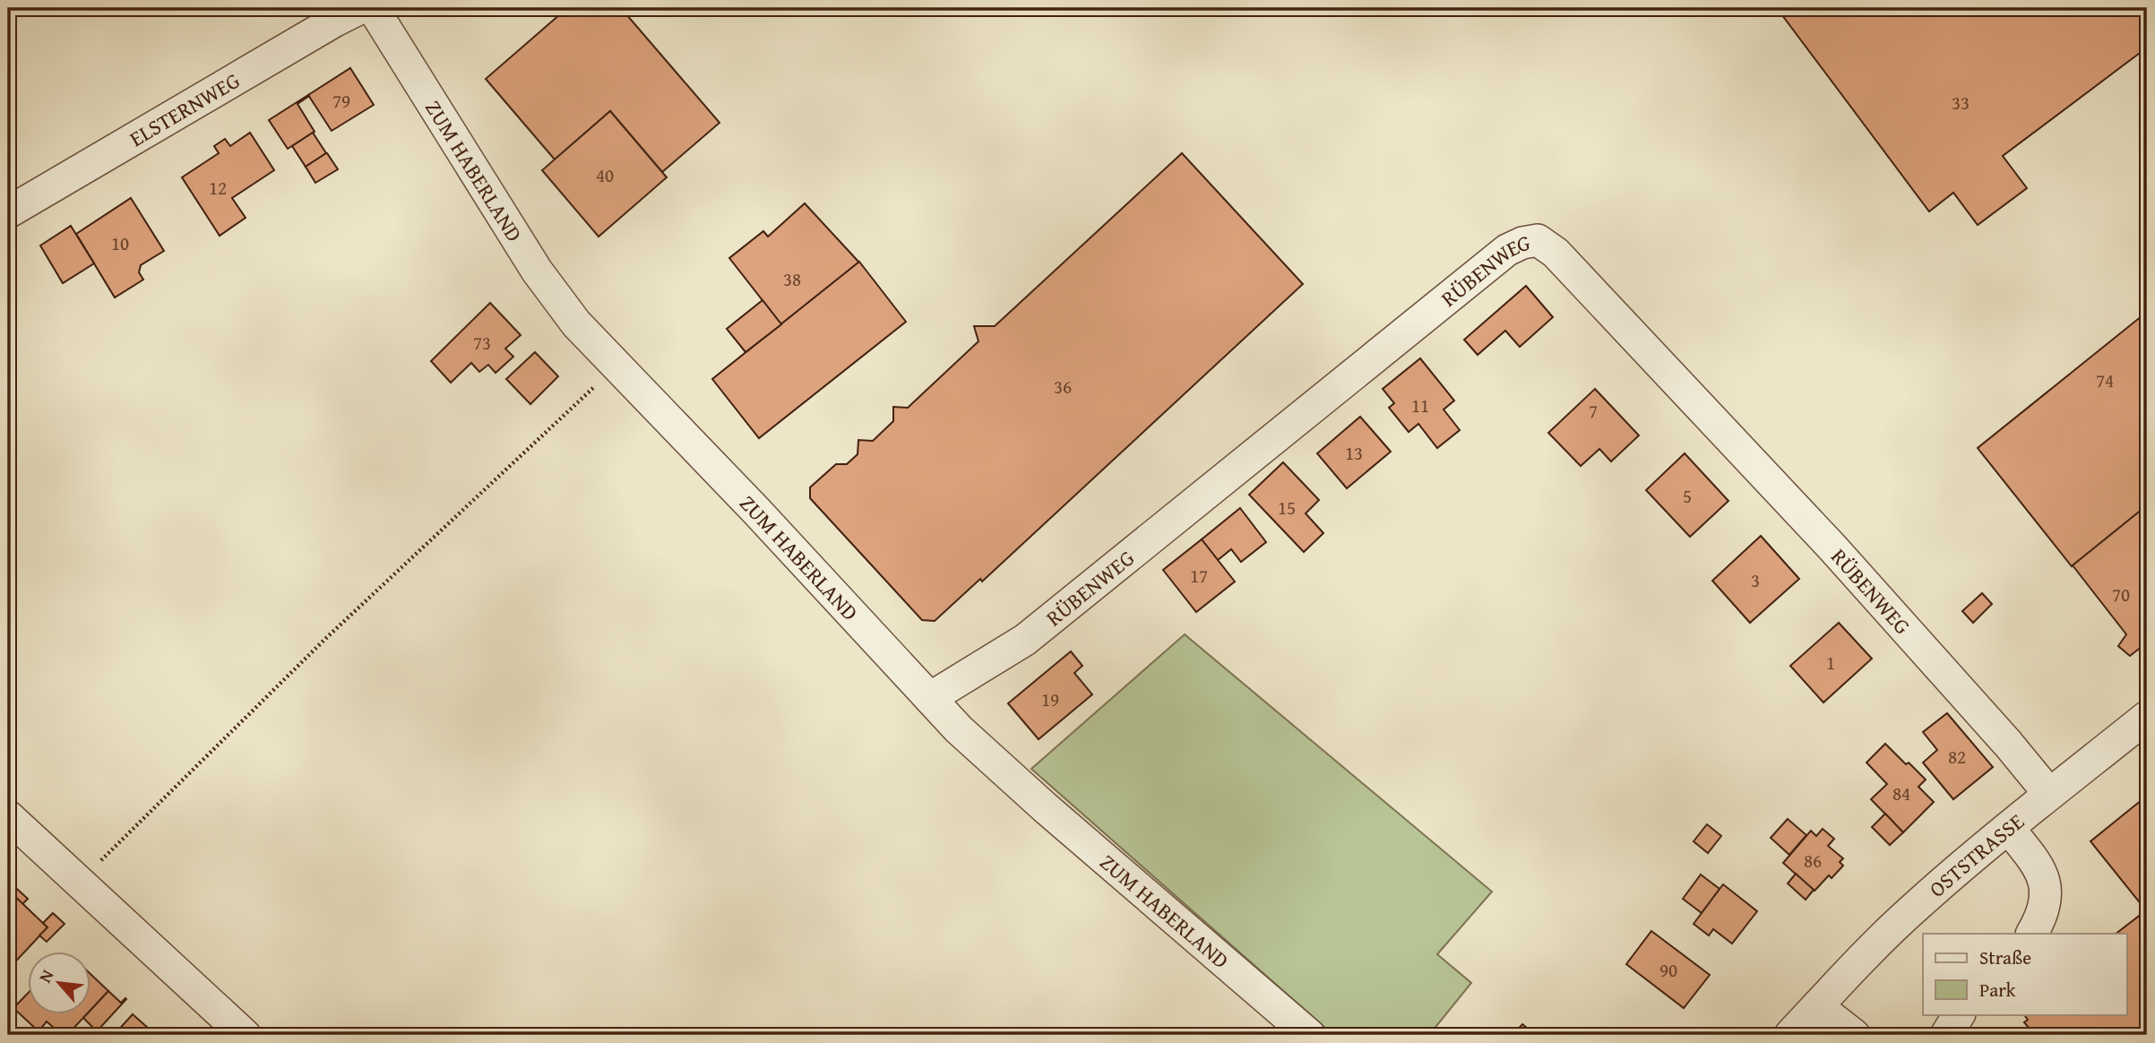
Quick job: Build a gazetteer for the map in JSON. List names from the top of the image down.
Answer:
{
  "streets": {
    "street": [
      "ELSTERNWEG",
      "ZUM HABERLAND",
      "RÜBENWEG",
      "OSTSTRASSE"
    ]
  },
  "crossings": [
    ["ZUM HABERLAND", "RÜBENWEG"],
    ["RÜBENWEG", "OSTSTRASSE"]
  ],
  "house_numbers": [
    "79",
    "33",
    "40",
    "12",
    "10",
    "38",
    "73",
    "74",
    "36",
    "11",
    "7",
    "13",
    "5",
    "15",
    "17",
    "3",
    "70",
    "1",
    "19",
    "82",
    "84",
    "86",
    "90"
  ],
  "legend": ["Straße", "Park"],
  "north": "top left"
}
